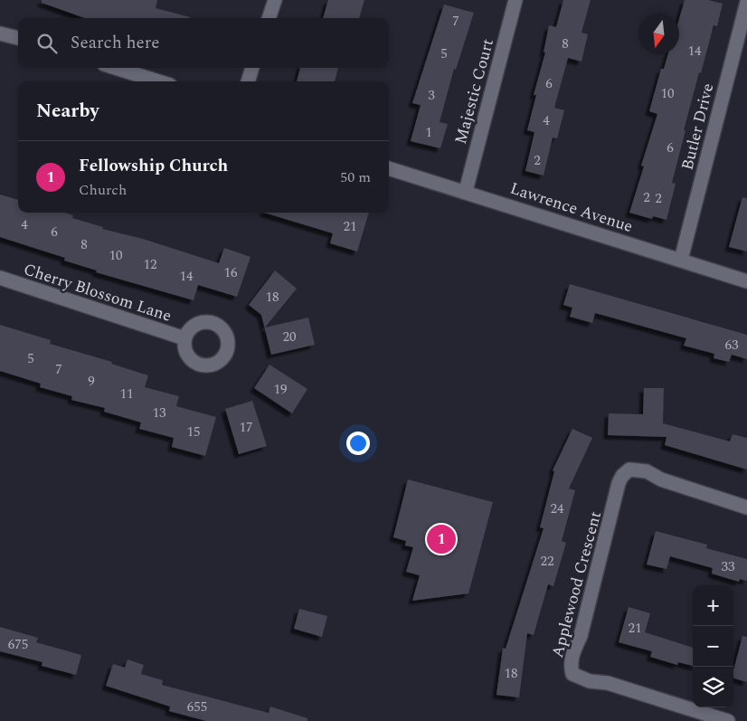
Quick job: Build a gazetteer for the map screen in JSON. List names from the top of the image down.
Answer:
{
  "streets": {
    "street": [
      "Majestic Court",
      "Butler Drive",
      "Lawrence Avenue",
      "Cherry Blossom Lane",
      "Applewood Crescent"
    ]
  },
  "crossings": [
    ["Majestic Court", "Lawrence Avenue"],
    ["Butler Drive", "Lawrence Avenue"]
  ],
  "house_numbers": [
    "7",
    "8",
    "14",
    "5",
    "6",
    "10",
    "3",
    "4",
    "1",
    "6",
    "2",
    "2",
    "2",
    "4",
    "21",
    "6",
    "8",
    "10",
    "12",
    "16",
    "14",
    "18",
    "20",
    "63",
    "5",
    "7",
    "9",
    "19",
    "11",
    "13",
    "17",
    "15",
    "24",
    "22",
    "33",
    "21",
    "675",
    "18",
    "655"
  ],
  "north": "bottom",
  "page": {
    "search": "Search here",
    "heading": "Nearby",
    "list": [
      {
        "mark": "1",
        "name": "Fellowship Church",
        "note": "Church",
        "value": "50 m"
      }
    ],
    "pins": "1",
    "map_buttons": ["+", "−"]
  }
}
